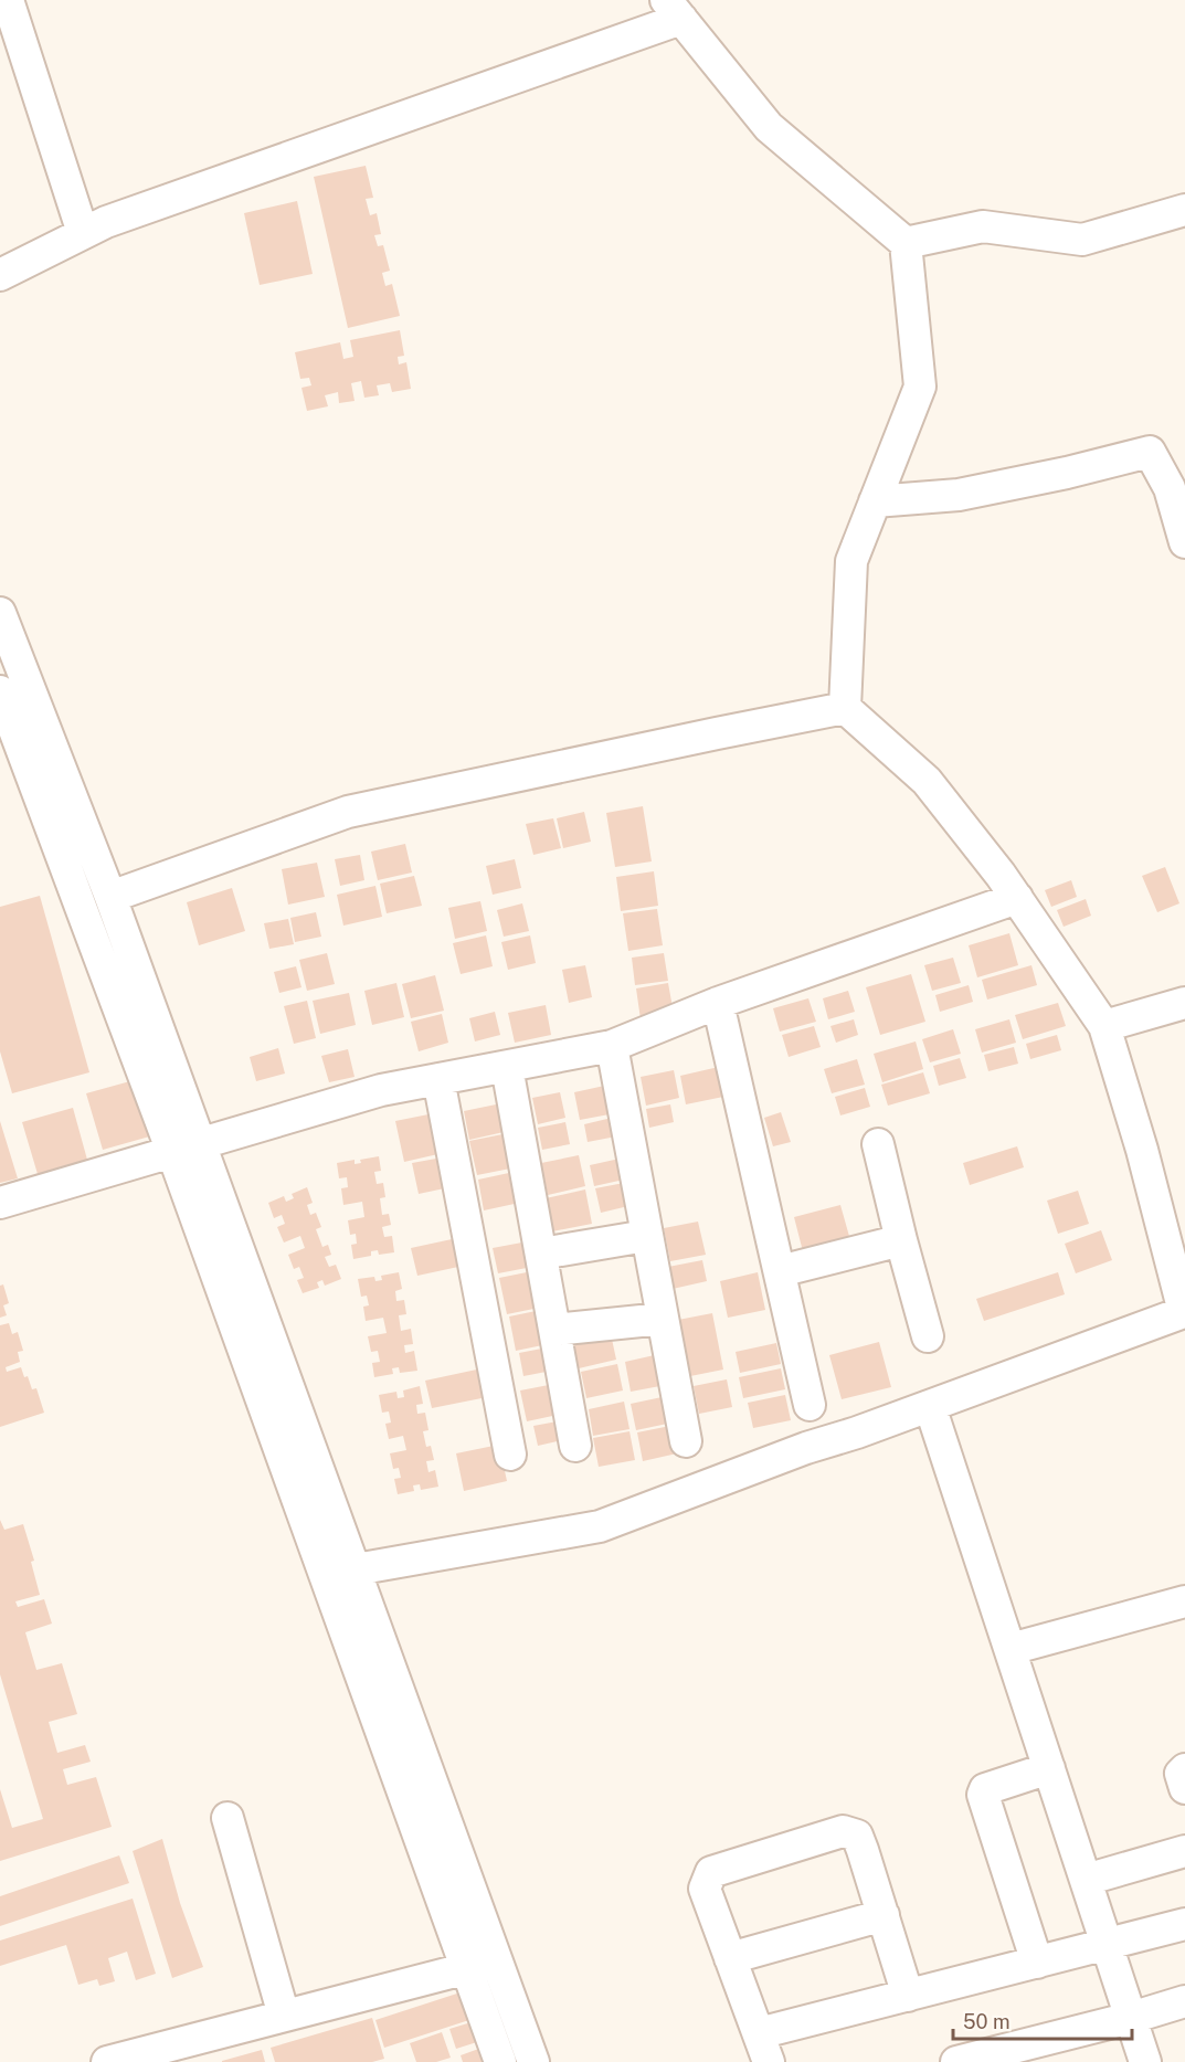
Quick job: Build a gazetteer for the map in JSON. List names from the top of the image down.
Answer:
{
  "scale_bar": "50 m"
}
